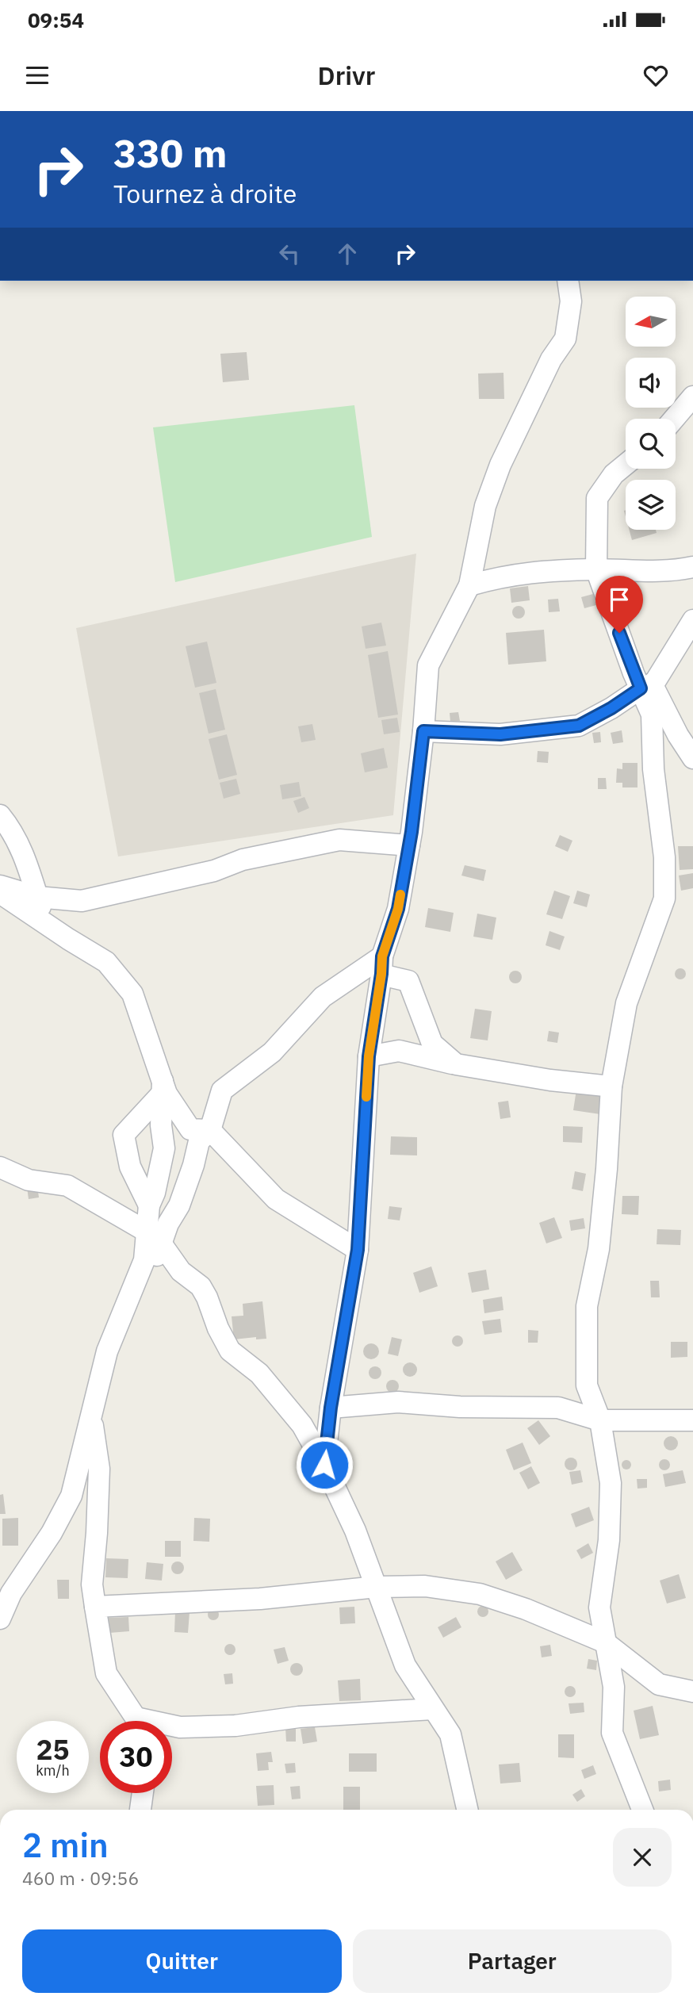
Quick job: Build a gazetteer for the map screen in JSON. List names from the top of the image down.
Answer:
{
  "north": "left",
  "page": {
    "status": "09:54",
    "header": "Drivr",
    "turn": ["330 m", "Tournez à droite"],
    "speed": "25 km/h",
    "limit": "30",
    "heading": ["2 min", "460 m · 09:56"],
    "buttons": ["Quitter", "Partager"]
  }
}
